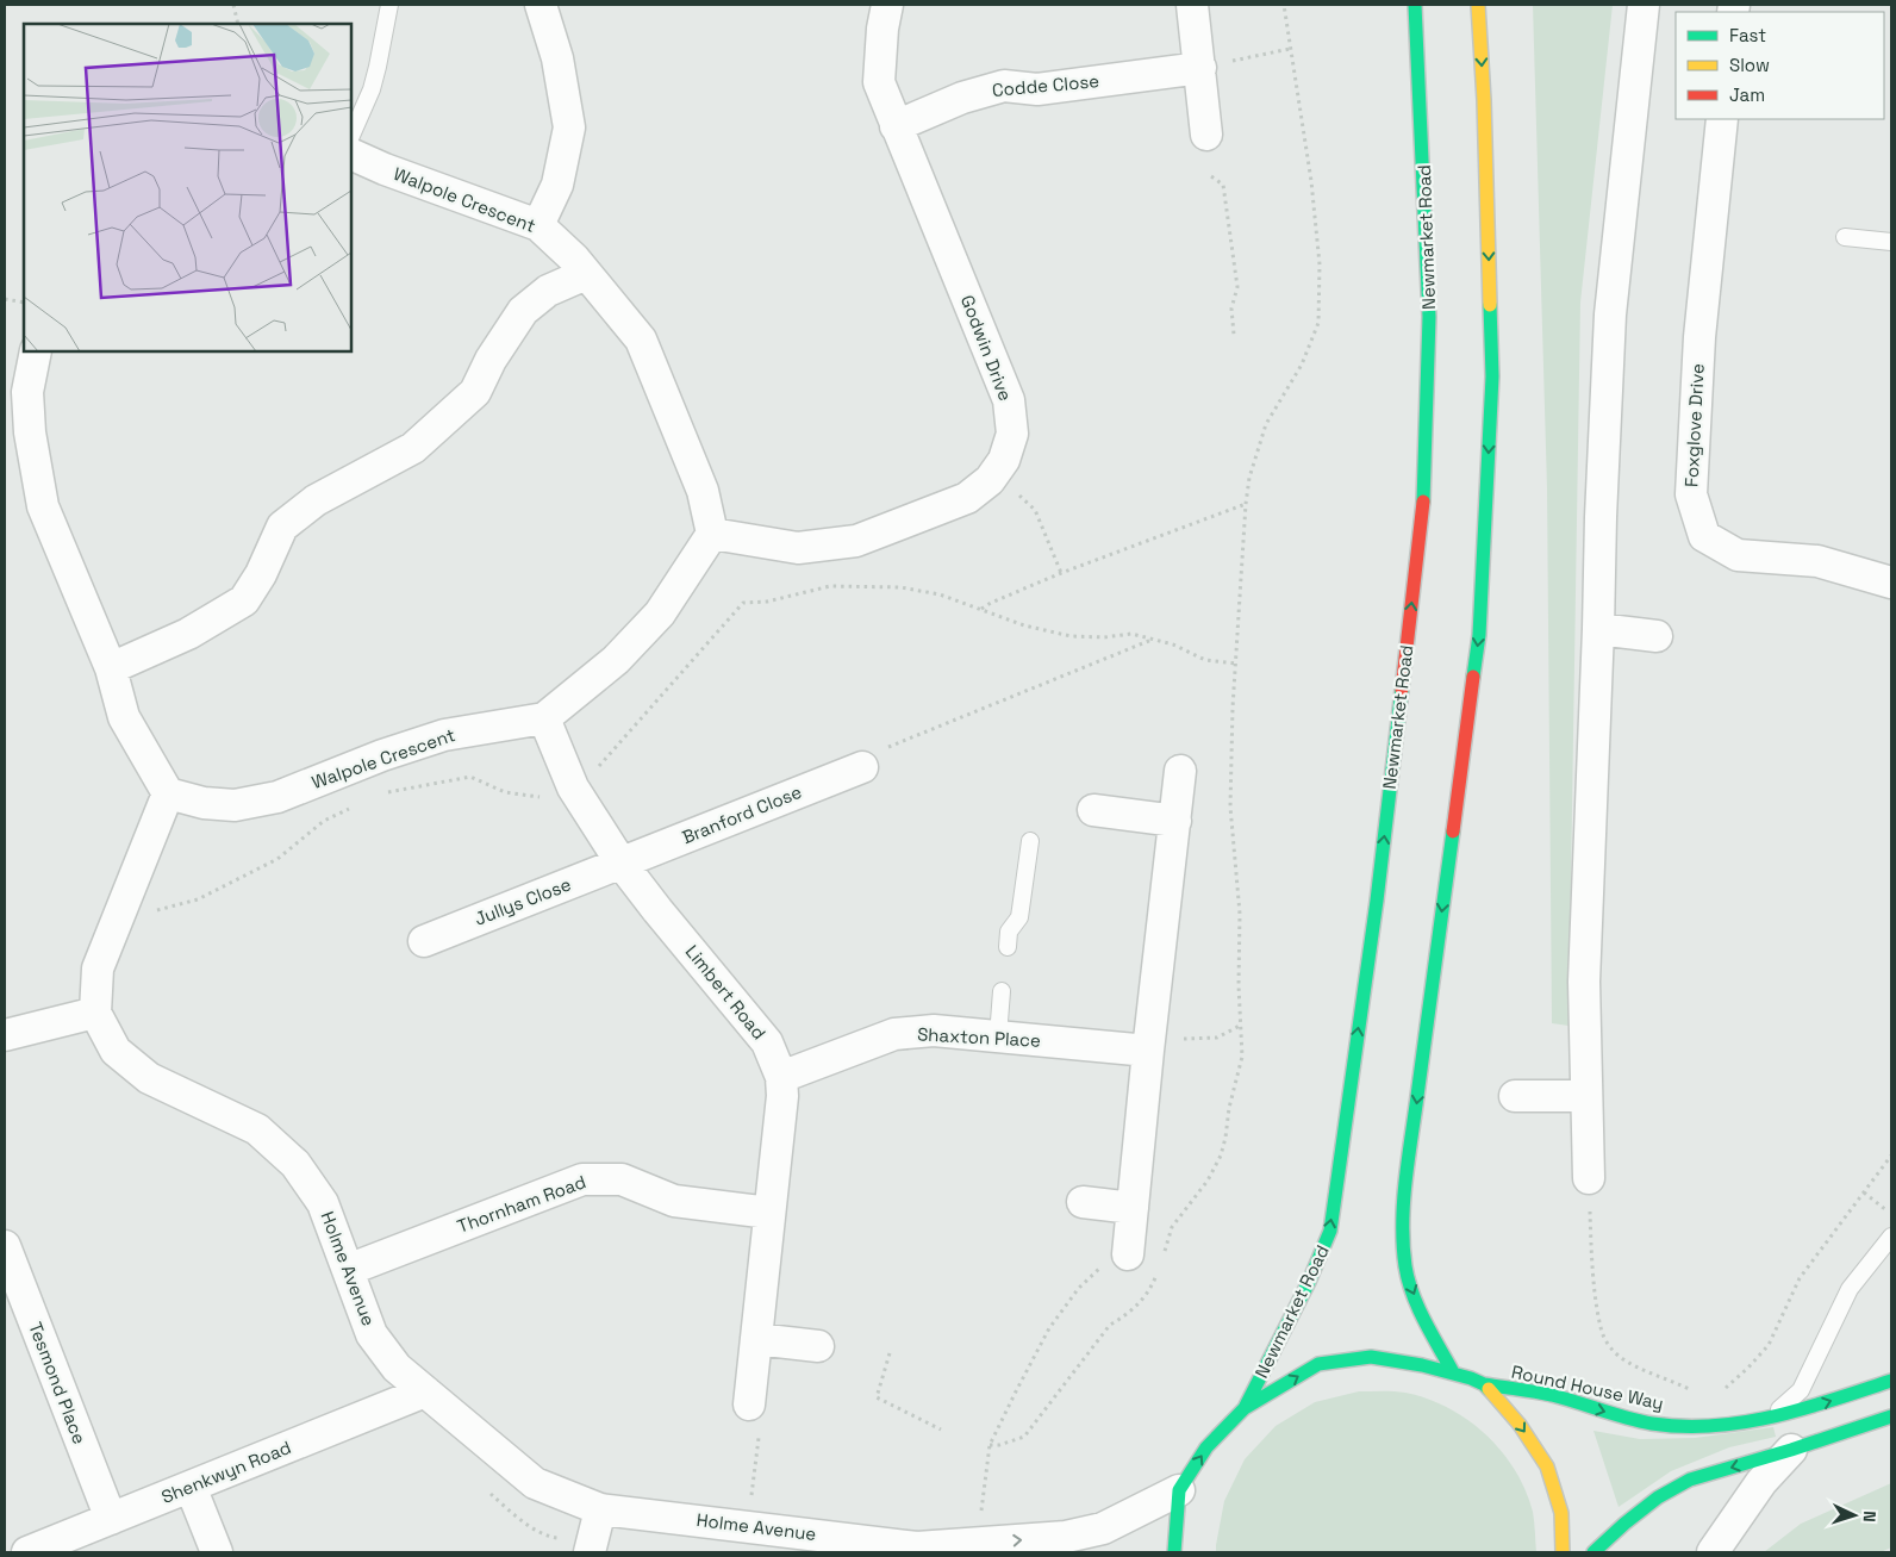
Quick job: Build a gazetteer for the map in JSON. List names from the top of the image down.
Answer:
{
  "streets": {
    "main road": ["Newmarket Road", "Round House Way"],
    "street": [
      "Codde Close",
      "Walpole Crescent",
      "Godwin Drive",
      "Foxglove Drive",
      "Branford Close",
      "Jullys Close",
      "Limbert Road",
      "Shaxton Place",
      "Thornham Road",
      "Holme Avenue",
      "Tesmond Place",
      "Shenkwyn Road"
    ]
  },
  "crossings": [
    ["Codde Close", "Godwin Drive"],
    ["Walpole Crescent", "Godwin Drive"],
    ["Walpole Crescent", "Limbert Road"],
    ["Newmarket Road", "Holme Avenue"],
    ["Newmarket Road", "Round House Way"],
    ["Branford Close", "Jullys Close"],
    ["Branford Close", "Limbert Road"],
    ["Jullys Close", "Limbert Road"],
    ["Limbert Road", "Shaxton Place"],
    ["Limbert Road", "Thornham Road"],
    ["Thornham Road", "Holme Avenue"],
    ["Holme Avenue", "Shenkwyn Road"],
    ["Tesmond Place", "Shenkwyn Road"]
  ],
  "one_way": ["Round House Way"],
  "legend": ["Fast", "Slow", "Jam"],
  "north": "right"
}
